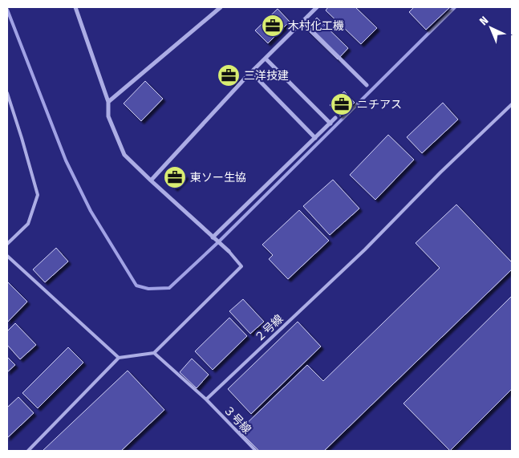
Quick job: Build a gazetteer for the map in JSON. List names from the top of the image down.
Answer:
{
  "streets": {
    "lane": ["２号線", "３号線"]
  },
  "crossings": [
    ["２号線", "３号線"]
  ],
  "places": {
    "office": [
      "木村化工機",
      "三洋技建",
      "ニチアス",
      "東ソー生協"
    ]
  },
  "north": "top left"
}
